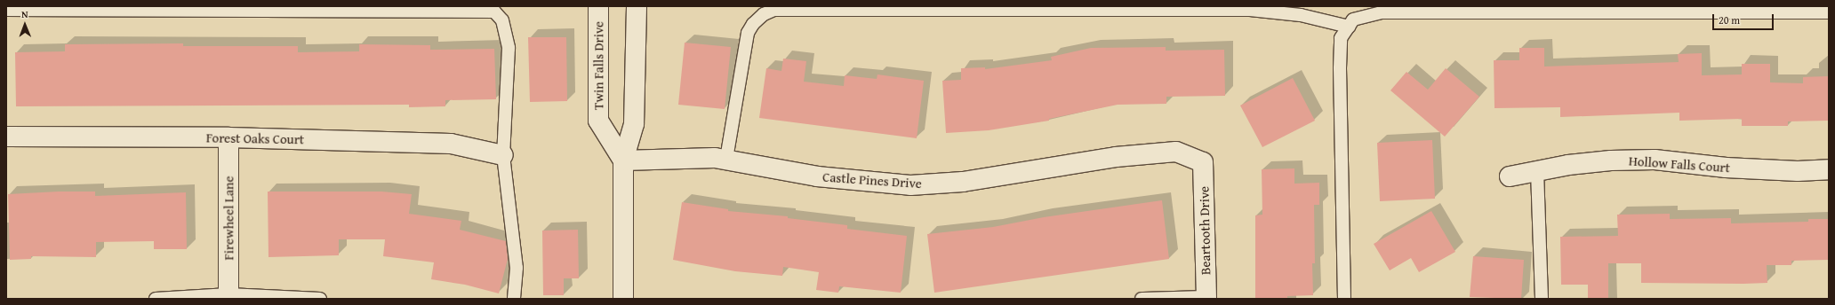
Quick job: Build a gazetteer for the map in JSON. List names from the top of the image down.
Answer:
{
  "streets": {
    "street": [
      "Twin Falls Drive",
      "Forest Oaks Court",
      "Hollow Falls Court",
      "Castle Pines Drive",
      "Firewheel Lane",
      "Beartooth Drive"
    ]
  },
  "crossings": [
    ["Twin Falls Drive", "Castle Pines Drive"],
    ["Forest Oaks Court", "Firewheel Lane"],
    ["Castle Pines Drive", "Beartooth Drive"]
  ],
  "scale_bar": "20 m",
  "north": "top"
}
